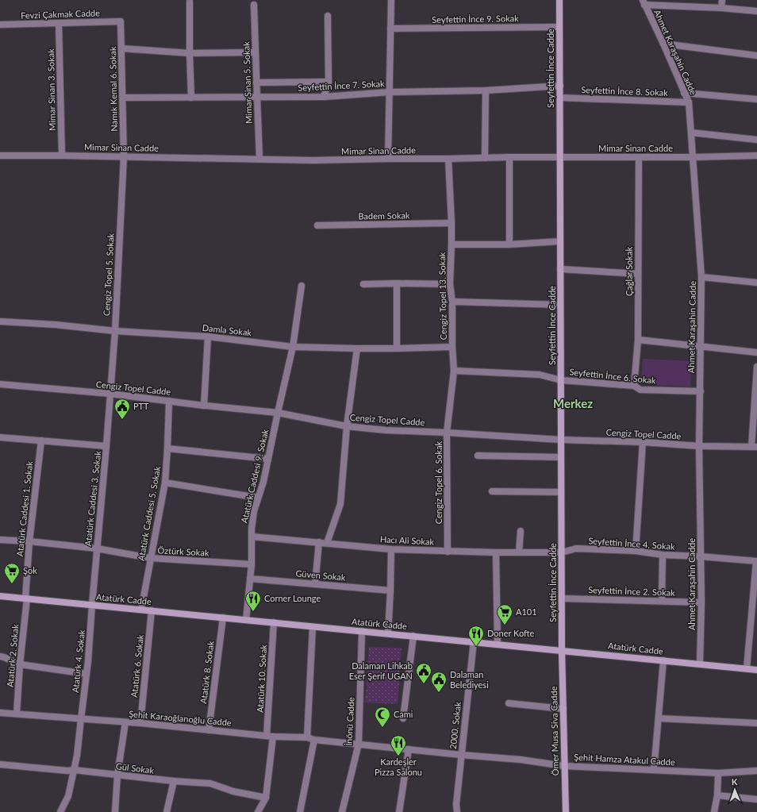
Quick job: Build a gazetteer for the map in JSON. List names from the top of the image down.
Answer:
{
  "streets": {
    "main road": ["Seyfettin İnce Cadde", "Atatürk Cadde", "Ömer Musa Siva Cadde"],
    "street": [
      "Fevzi Çakmak Cadde",
      "Seyfettin İnce 9. Sokak",
      "Ahmet Karaşahin Cadde",
      "Mimar Sinan 5. Sokak",
      "Seyfettin İnce 7. Sokak",
      "Namık Kemal 6. Sokak",
      "Mimar Sinan 3. Sokak",
      "Seyfettin İnce 8. Sokak",
      "Mimar Sinan Cadde",
      "Badem Sokak",
      "Çağlar Sokak",
      "Cengiz Topel 5. Sokak",
      "Cengiz Topel 13. Sokak",
      "Damla Sokak",
      "Seyfettin İnce 6. Sokak",
      "Cengiz Topel Cadde",
      "Atatürk Caddesi 9. Sokak",
      "Cengiz Topel 6. Sokak",
      "Atatürk Caddesi 3. Sokak",
      "Atatürk Caddesi 1. Sokak",
      "Atatürk Caddesi 5. Sokak",
      "Hacı Ali Sokak",
      "Seyfettin İnce 4. Sokak",
      "Öztürk Sokak",
      "Güven Sokak",
      "Seyfettin İnce 2. Sokak",
      "Atatürk 2. Sokak",
      "Atatürk 4. Sokak",
      "Atatürk 6. Sokak",
      "Atatürk 8. Sokak",
      "Atatürk 10. Sokak",
      "Şehit Karaoğlanoğlu Cadde",
      "İnönü Cadde",
      "2000. Sokak",
      "Şehit Hamza Atakul Cadde",
      "Gül Sokak"
    ]
  },
  "crossings": [
    ["Fevzi Çakmak Cadde", "Namık Kemal 6. Sokak"],
    ["Fevzi Çakmak Cadde", "Mimar Sinan 3. Sokak"],
    ["Seyfettin İnce 9. Sokak", "Seyfettin İnce Cadde"],
    ["Ahmet Karaşahin Cadde", "Seyfettin İnce 8. Sokak"],
    ["Ahmet Karaşahin Cadde", "Mimar Sinan Cadde"],
    ["Ahmet Karaşahin Cadde", "Seyfettin İnce 6. Sokak"],
    ["Ahmet Karaşahin Cadde", "Cengiz Topel Cadde"],
    ["Ahmet Karaşahin Cadde", "Seyfettin İnce 4. Sokak"],
    ["Ahmet Karaşahin Cadde", "Seyfettin İnce 2. Sokak"],
    ["Ahmet Karaşahin Cadde", "Atatürk Cadde"],
    ["Seyfettin İnce Cadde", "Seyfettin İnce 7. Sokak"],
    ["Seyfettin İnce Cadde", "Seyfettin İnce 8. Sokak"],
    ["Seyfettin İnce Cadde", "Mimar Sinan Cadde"],
    ["Seyfettin İnce Cadde", "Seyfettin İnce 6. Sokak"],
    ["Seyfettin İnce Cadde", "Cengiz Topel Cadde"],
    ["Seyfettin İnce Cadde", "Hacı Ali Sokak"],
    ["Seyfettin İnce Cadde", "Seyfettin İnce 4. Sokak"],
    ["Seyfettin İnce Cadde", "Seyfettin İnce 2. Sokak"],
    ["Seyfettin İnce Cadde", "Atatürk Cadde"],
    ["Seyfettin İnce Cadde", "Ömer Musa Siva Cadde"],
    ["Mimar Sinan 5. Sokak", "Seyfettin İnce 7. Sokak"],
    ["Mimar Sinan 5. Sokak", "Mimar Sinan Cadde"],
    ["Seyfettin İnce 7. Sokak", "Namık Kemal 6. Sokak"],
    ["Namık Kemal 6. Sokak", "Mimar Sinan Cadde"],
    ["Namık Kemal 6. Sokak", "Cengiz Topel 5. Sokak"],
    ["Mimar Sinan 3. Sokak", "Mimar Sinan Cadde"],
    ["Mimar Sinan Cadde", "Çağlar Sokak"],
    ["Mimar Sinan Cadde", "Cengiz Topel 5. Sokak"],
    ["Mimar Sinan Cadde", "Cengiz Topel 13. Sokak"],
    ["Badem Sokak", "Cengiz Topel 13. Sokak"],
    ["Çağlar Sokak", "Seyfettin İnce 6. Sokak"],
    ["Cengiz Topel 5. Sokak", "Damla Sokak"],
    ["Cengiz Topel 5. Sokak", "Cengiz Topel Cadde"],
    ["Cengiz Topel 5. Sokak", "Atatürk Caddesi 3. Sokak"],
    ["Cengiz Topel 13. Sokak", "Damla Sokak"],
    ["Cengiz Topel 13. Sokak", "Seyfettin İnce 6. Sokak"],
    ["Cengiz Topel 13. Sokak", "Cengiz Topel Cadde"],
    ["Cengiz Topel 13. Sokak", "Cengiz Topel 6. Sokak"],
    ["Damla Sokak", "Atatürk Caddesi 9. Sokak"],
    ["Cengiz Topel Cadde", "Atatürk Caddesi 9. Sokak"],
    ["Cengiz Topel Cadde", "Cengiz Topel 6. Sokak"],
    ["Cengiz Topel Cadde", "Atatürk Caddesi 3. Sokak"],
    ["Cengiz Topel Cadde", "Atatürk Caddesi 5. Sokak"],
    ["Atatürk Caddesi 9. Sokak", "Hacı Ali Sokak"],
    ["Atatürk Caddesi 9. Sokak", "Öztürk Sokak"],
    ["Atatürk Caddesi 9. Sokak", "Güven Sokak"],
    ["Atatürk Caddesi 9. Sokak", "Atatürk Cadde"],
    ["Cengiz Topel 6. Sokak", "Hacı Ali Sokak"],
    ["Atatürk Caddesi 3. Sokak", "Öztürk Sokak"],
    ["Atatürk Caddesi 3. Sokak", "Atatürk Cadde"],
    ["Atatürk Caddesi 3. Sokak", "Atatürk 4. Sokak"],
    ["Atatürk Caddesi 1. Sokak", "Öztürk Sokak"],
    ["Atatürk Caddesi 1. Sokak", "Atatürk Cadde"],
    ["Atatürk Caddesi 1. Sokak", "Atatürk 2. Sokak"],
    ["Atatürk Caddesi 5. Sokak", "Öztürk Sokak"],
    ["Atatürk Caddesi 5. Sokak", "Atatürk Cadde"],
    ["Hacı Ali Sokak", "Seyfettin İnce 4. Sokak"],
    ["Atatürk Cadde", "Atatürk 2. Sokak"],
    ["Atatürk Cadde", "Atatürk 4. Sokak"],
    ["Atatürk Cadde", "Atatürk 6. Sokak"],
    ["Atatürk Cadde", "Atatürk 8. Sokak"],
    ["Atatürk Cadde", "Atatürk 10. Sokak"],
    ["Atatürk Cadde", "İnönü Cadde"],
    ["Atatürk Cadde", "2000. Sokak"],
    ["Atatürk Cadde", "Ömer Musa Siva Cadde"],
    ["Atatürk 2. Sokak", "Şehit Karaoğlanoğlu Cadde"],
    ["Atatürk 4. Sokak", "Şehit Karaoğlanoğlu Cadde"],
    ["Atatürk 4. Sokak", "Gül Sokak"],
    ["Atatürk 6. Sokak", "Şehit Karaoğlanoğlu Cadde"],
    ["Atatürk 8. Sokak", "Şehit Karaoğlanoğlu Cadde"],
    ["Atatürk 10. Sokak", "Şehit Karaoğlanoğlu Cadde"],
    ["Atatürk 10. Sokak", "Gül Sokak"],
    ["Şehit Karaoğlanoğlu Cadde", "İnönü Cadde"],
    ["Şehit Karaoğlanoğlu Cadde", "Şehit Hamza Atakul Cadde"],
    ["İnönü Cadde", "Şehit Hamza Atakul Cadde"],
    ["2000. Sokak", "Şehit Hamza Atakul Cadde"],
    ["Ömer Musa Siva Cadde", "Şehit Hamza Atakul Cadde"]
  ],
  "districts": ["Merkez"],
  "places": {
    "public building": ["PTT", "Dalaman Lihkab Eser Şerif UGAN", "Dalaman Belediyesi"],
    "supermarket": ["Şok", "A101"],
    "restaurant": ["Corner Lounge", "Doner Kofte", "Kardeşler Pizza Salonu"],
    "mosque": ["Cami"]
  },
  "north": "top"
}
